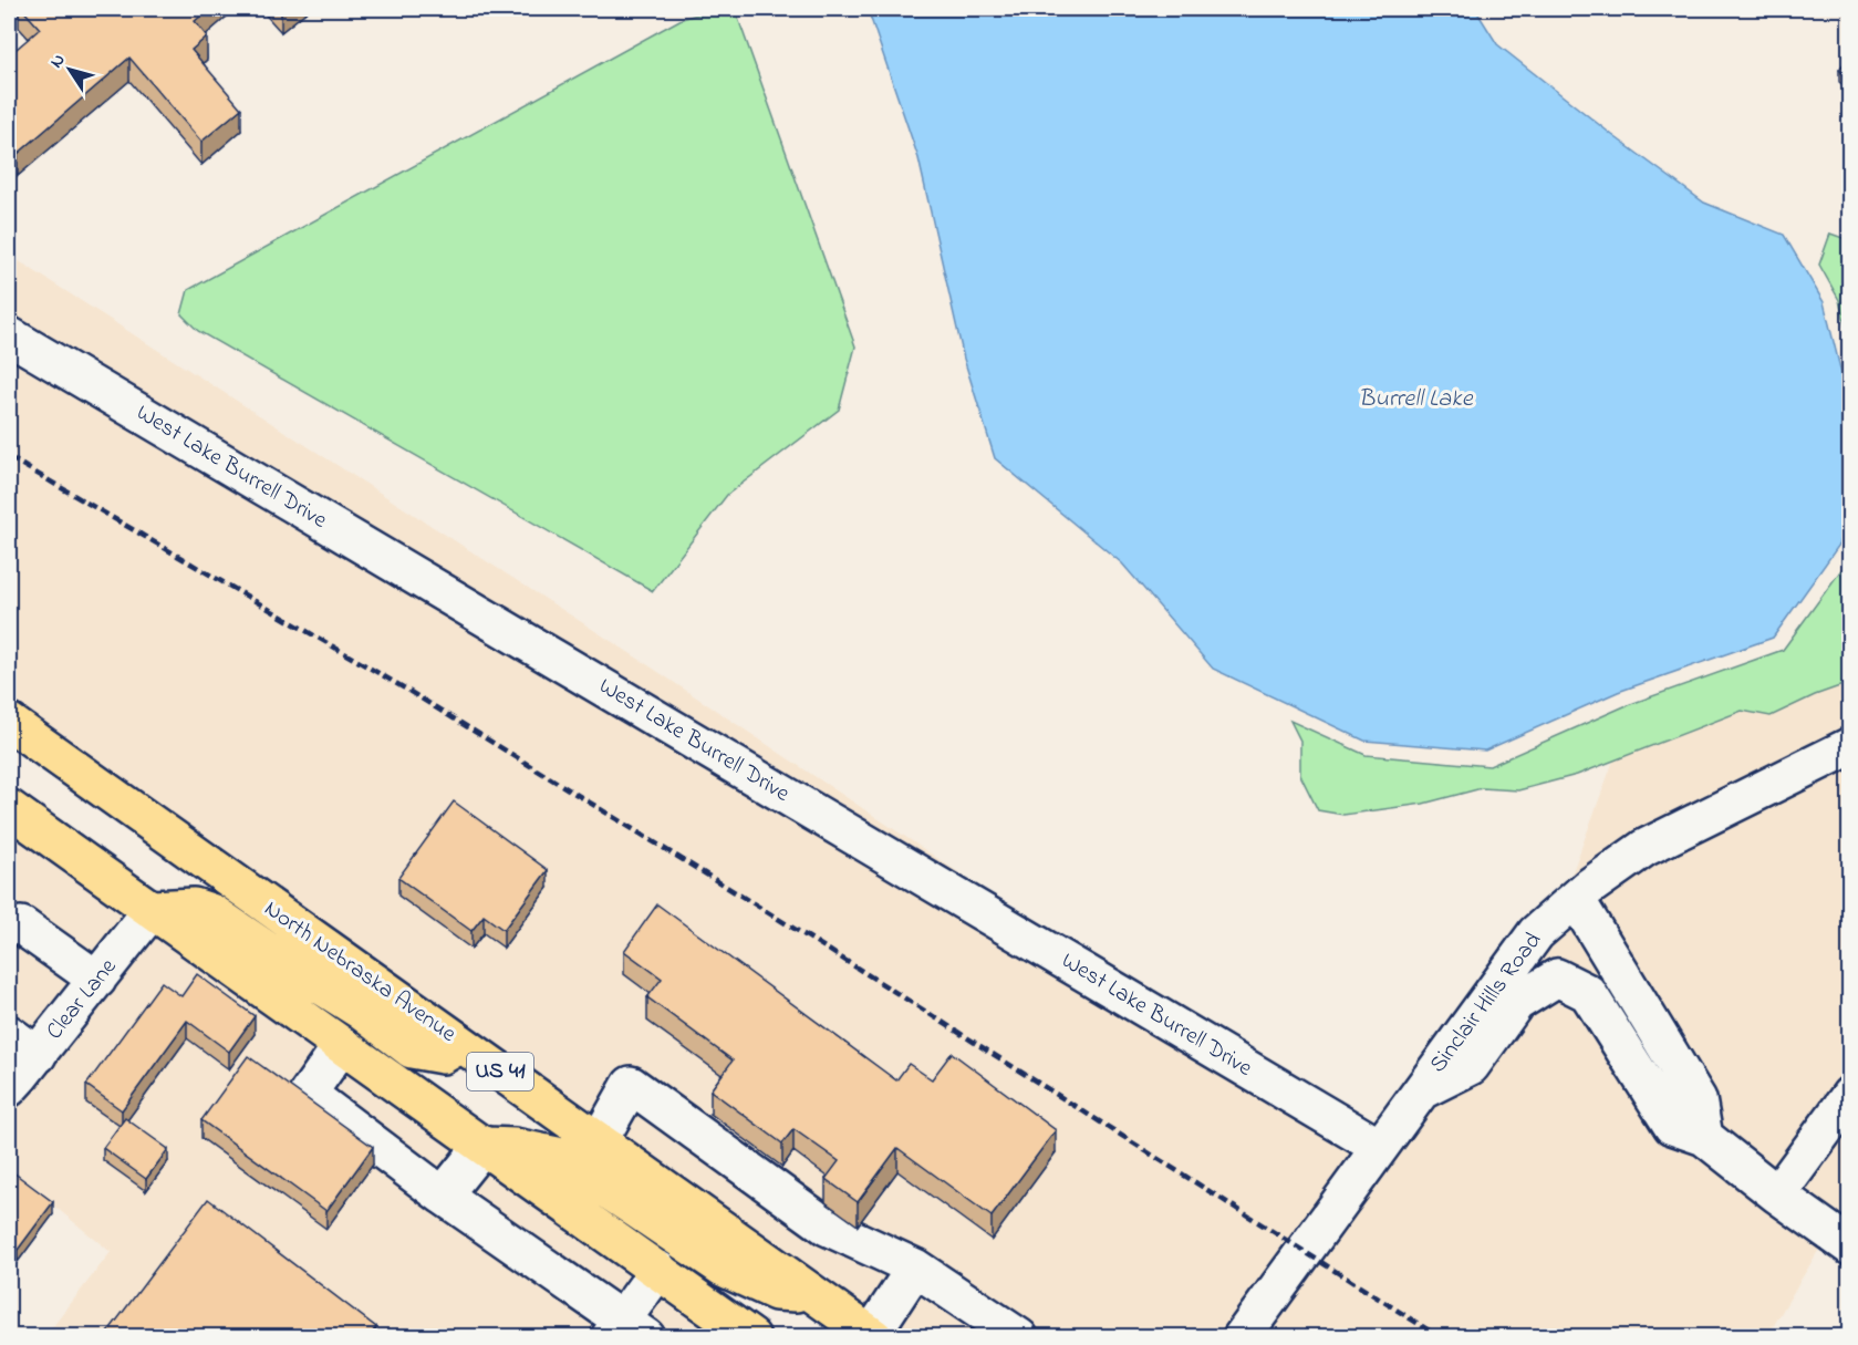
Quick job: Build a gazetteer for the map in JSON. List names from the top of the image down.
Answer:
{
  "streets": {
    "main road": ["North Nebraska Avenue", "US 41"],
    "street": ["West Lake Burrell Drive", "Clear Lane", "Sinclair Hills Road"]
  },
  "crossings": [
    ["West Lake Burrell Drive", "Sinclair Hills Road"]
  ],
  "water": ["Burrell Lake"],
  "north": "top left"
}
